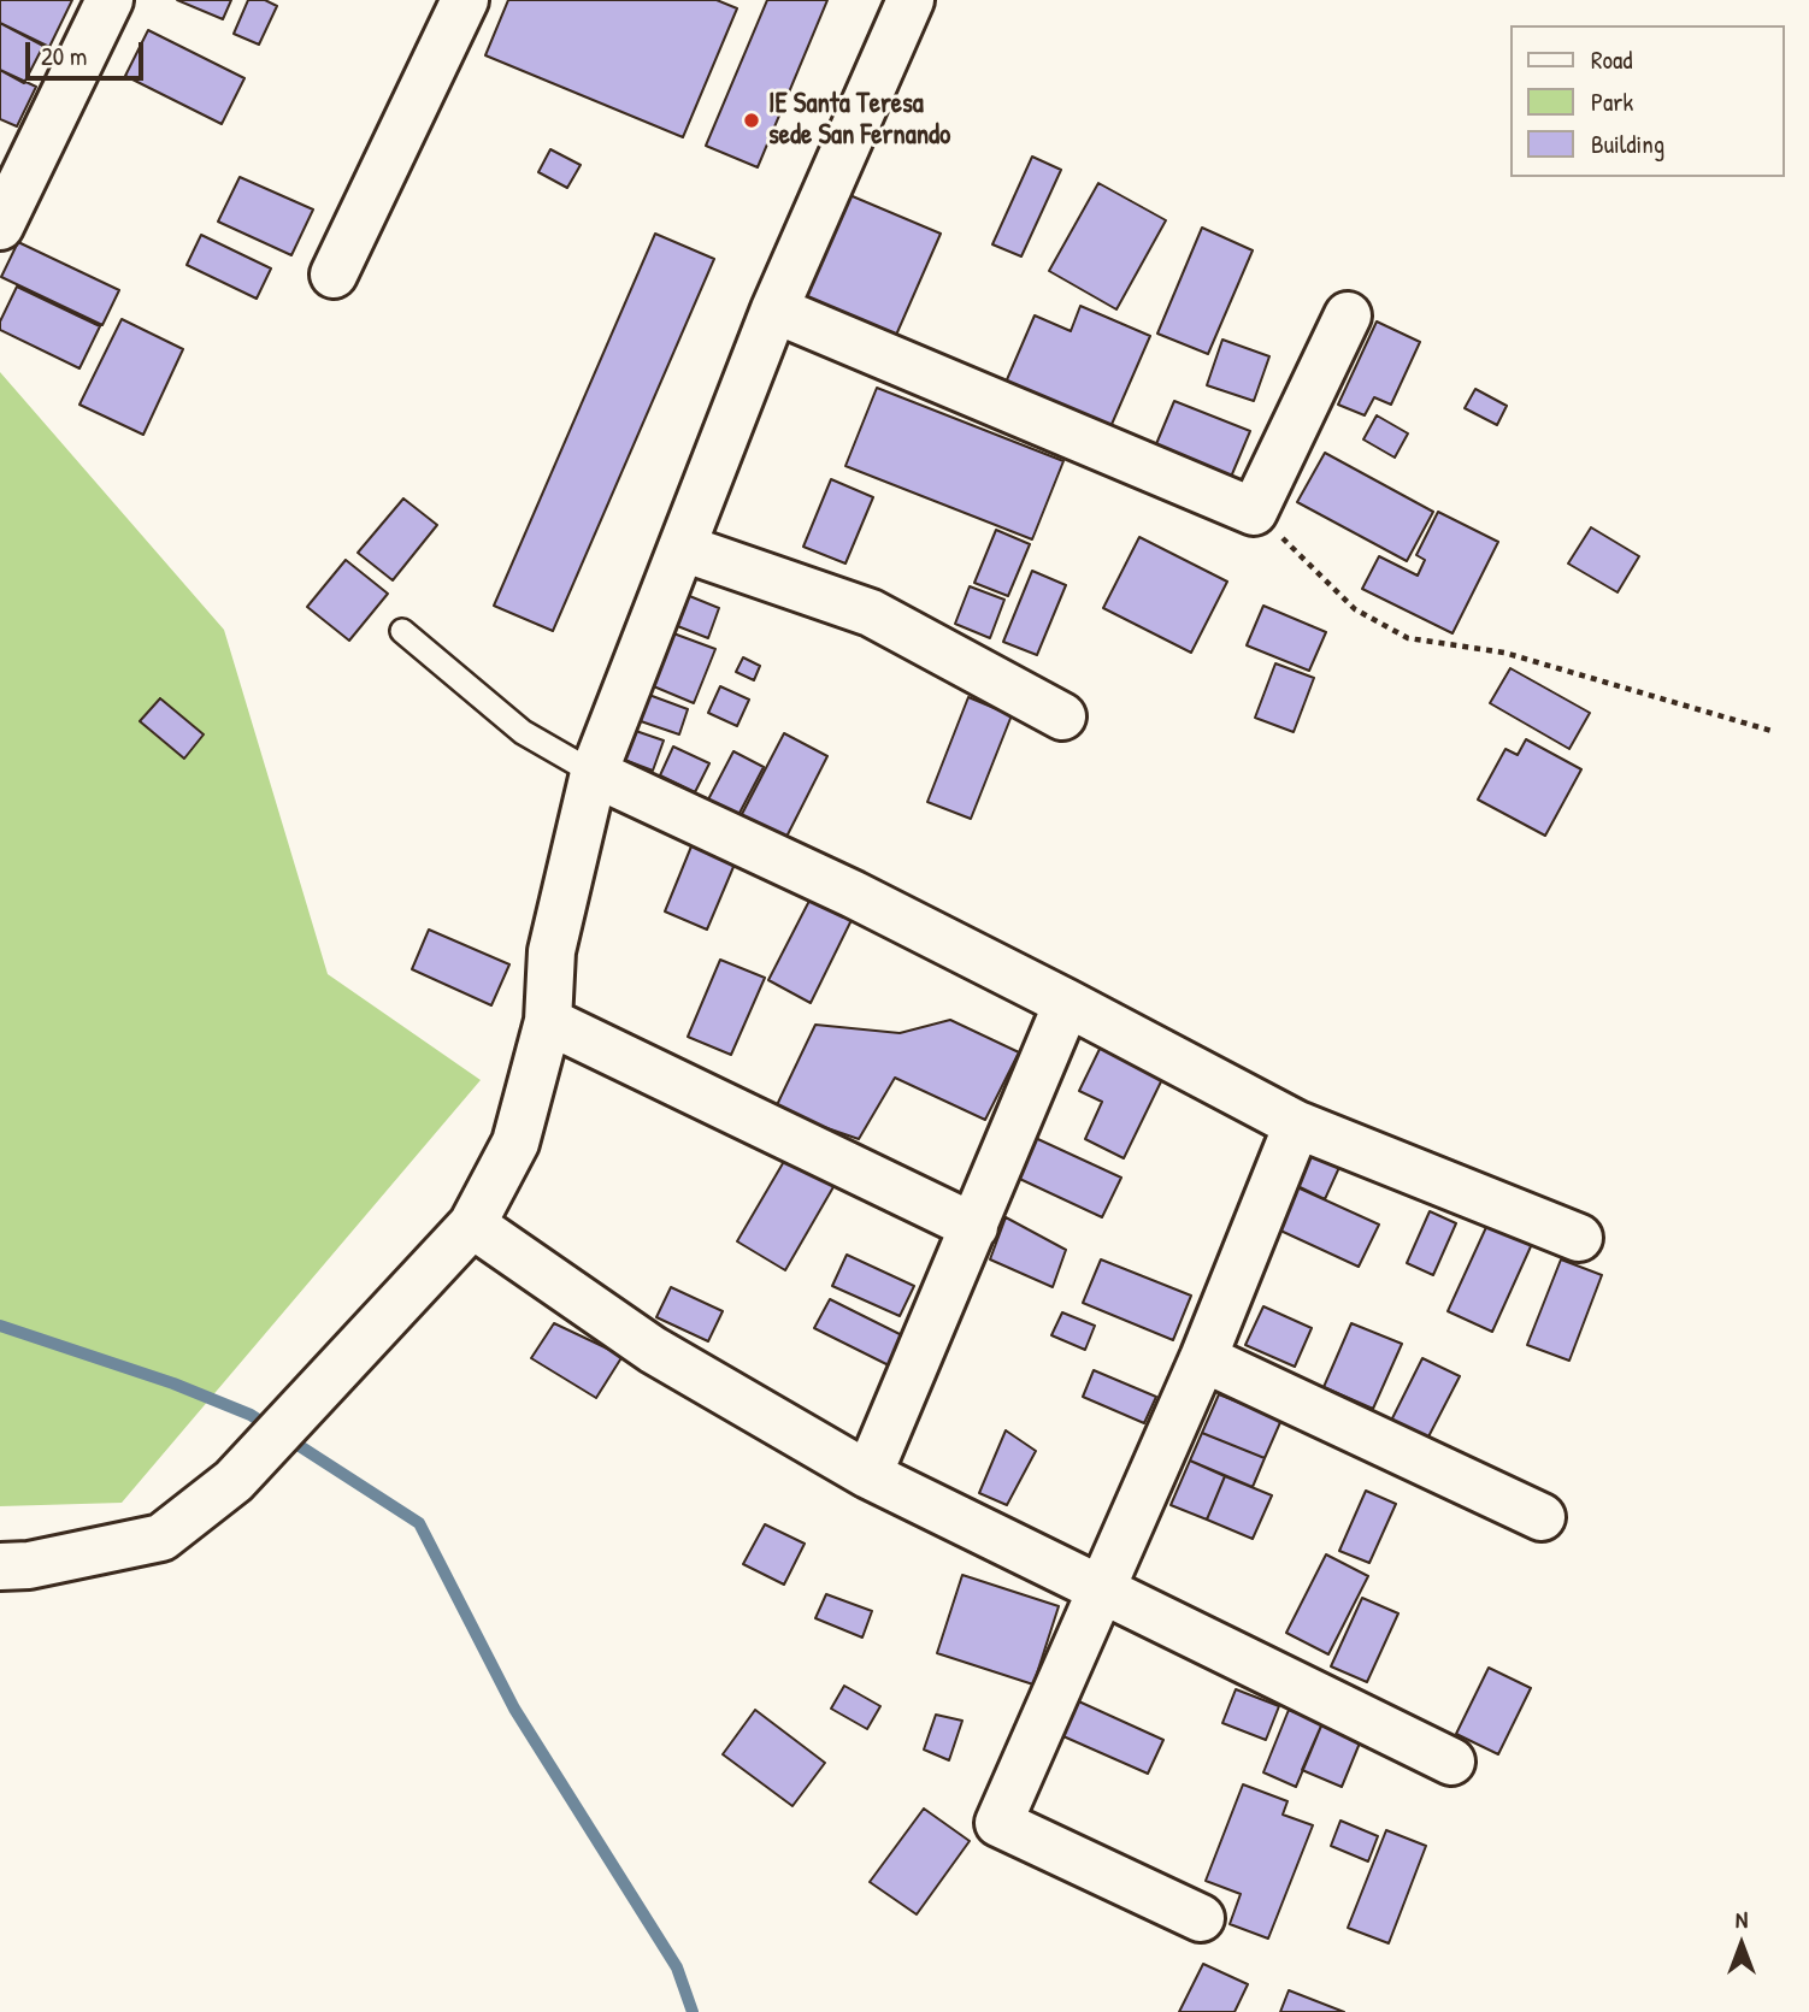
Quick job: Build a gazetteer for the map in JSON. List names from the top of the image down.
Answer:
{
  "places": ["IE Santa Teresa sede San Fernando"],
  "legend": ["Road", "Park", "Building"],
  "scale_bar": "20 m",
  "north": "top"
}
